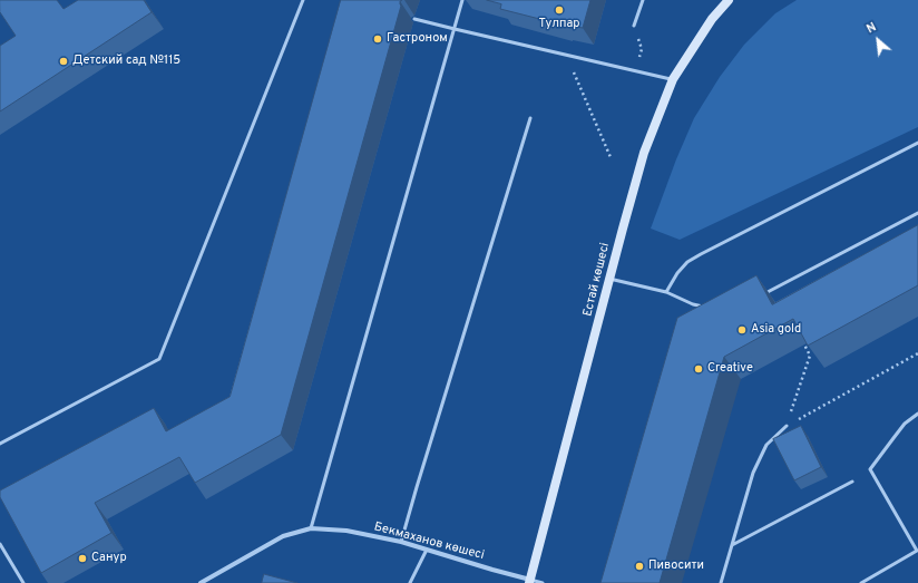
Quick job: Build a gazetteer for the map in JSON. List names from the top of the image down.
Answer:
{
  "streets": {
    "main road": ["Естай көшесі"],
    "street": ["Бекмаханов көшесі"]
  },
  "crossings": [
    ["Естай көшесі", "Бекмаханов көшесі"]
  ],
  "places": [
    "Тулпар",
    "Гастроном",
    "Детский сад №115",
    "Asia gold",
    "Creative",
    "Санур",
    "Пивосити"
  ],
  "north": "top left"
}
